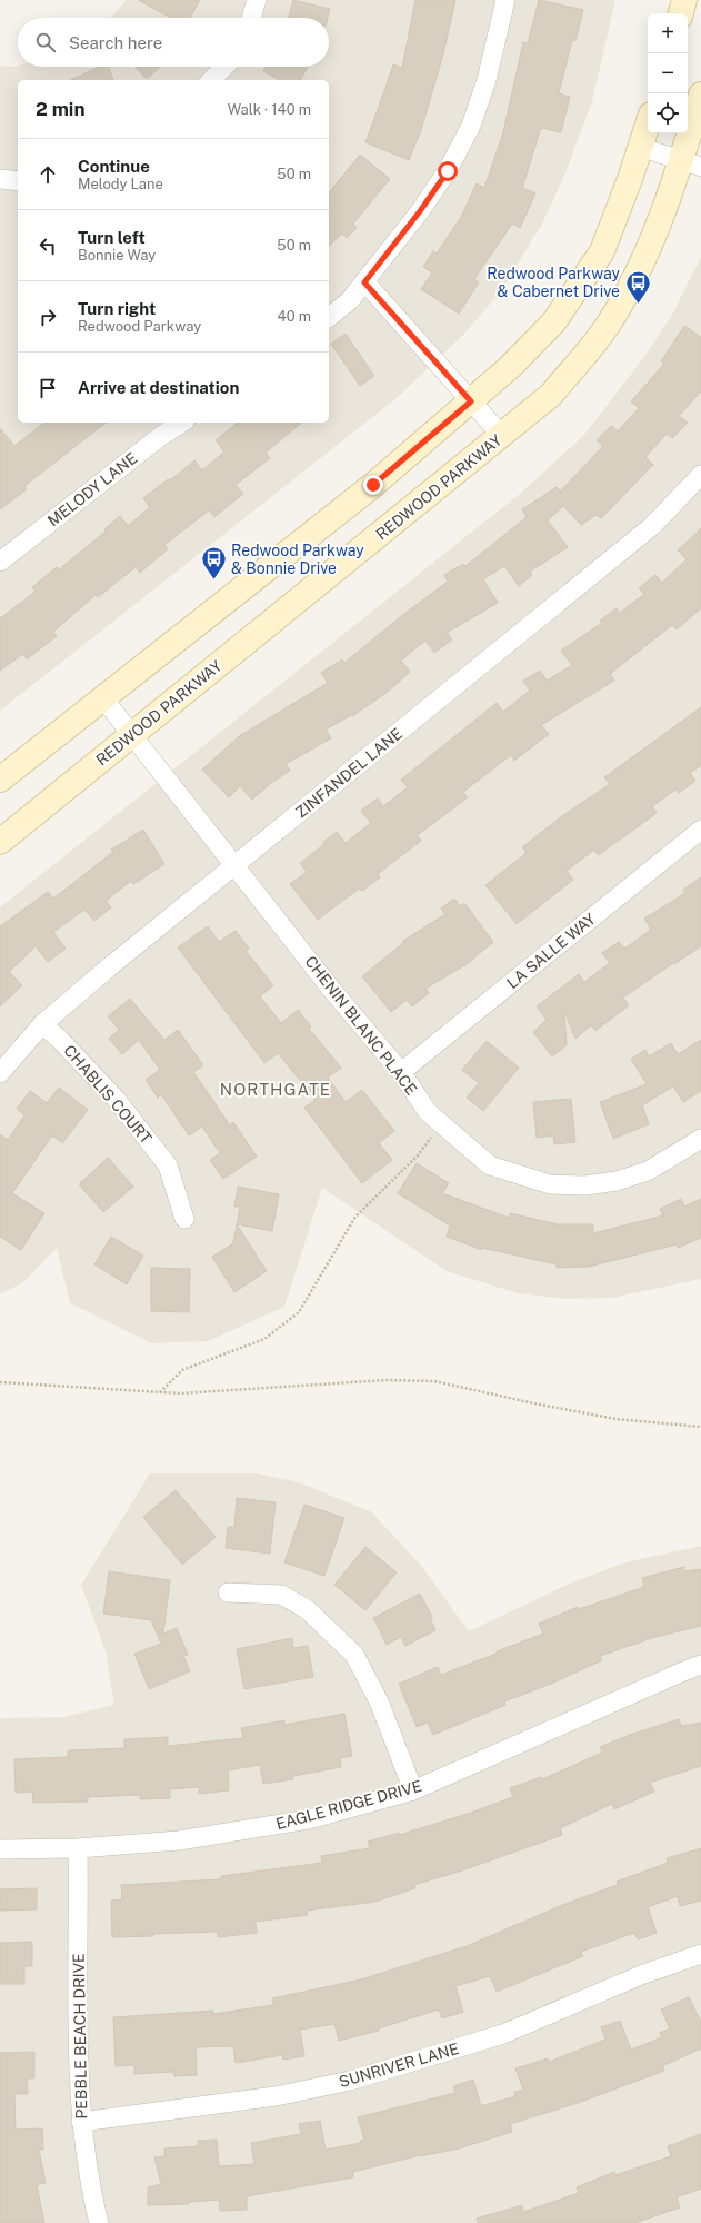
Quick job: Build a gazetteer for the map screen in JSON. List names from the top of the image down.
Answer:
{
  "streets": {
    "main road": ["REDWOOD PARKWAY"],
    "street": [
      "MELODY LANE",
      "ZINFANDEL LANE",
      "LA SALLE WAY",
      "CHENIN BLANC PLACE",
      "CHABLIS COURT",
      "EAGLE RIDGE DRIVE",
      "PEBBLE BEACH DRIVE",
      "SUNRIVER LANE"
    ]
  },
  "crossings": [
    ["REDWOOD PARKWAY", "CHENIN BLANC PLACE"],
    ["ZINFANDEL LANE", "CHENIN BLANC PLACE"],
    ["ZINFANDEL LANE", "CHABLIS COURT"],
    ["LA SALLE WAY", "CHENIN BLANC PLACE"],
    ["EAGLE RIDGE DRIVE", "PEBBLE BEACH DRIVE"],
    ["PEBBLE BEACH DRIVE", "SUNRIVER LANE"]
  ],
  "districts": ["NORTHGATE"],
  "places": {
    "bus stop": ["Redwood Parkway & Cabernet Drive", "Redwood Parkway & Bonnie Drive"]
  },
  "page": {
    "map_buttons": ["+", "−"],
    "search": "Search here",
    "heading": ["2 min", "Walk · 140 m"],
    "list": [
      ["Continue", "Melody Lane", "50 m"],
      ["Turn left", "Bonnie Way", "50 m"],
      ["Turn right", "Redwood Parkway", "40 m"],
      "Arrive at destination"
    ]
  }
}
